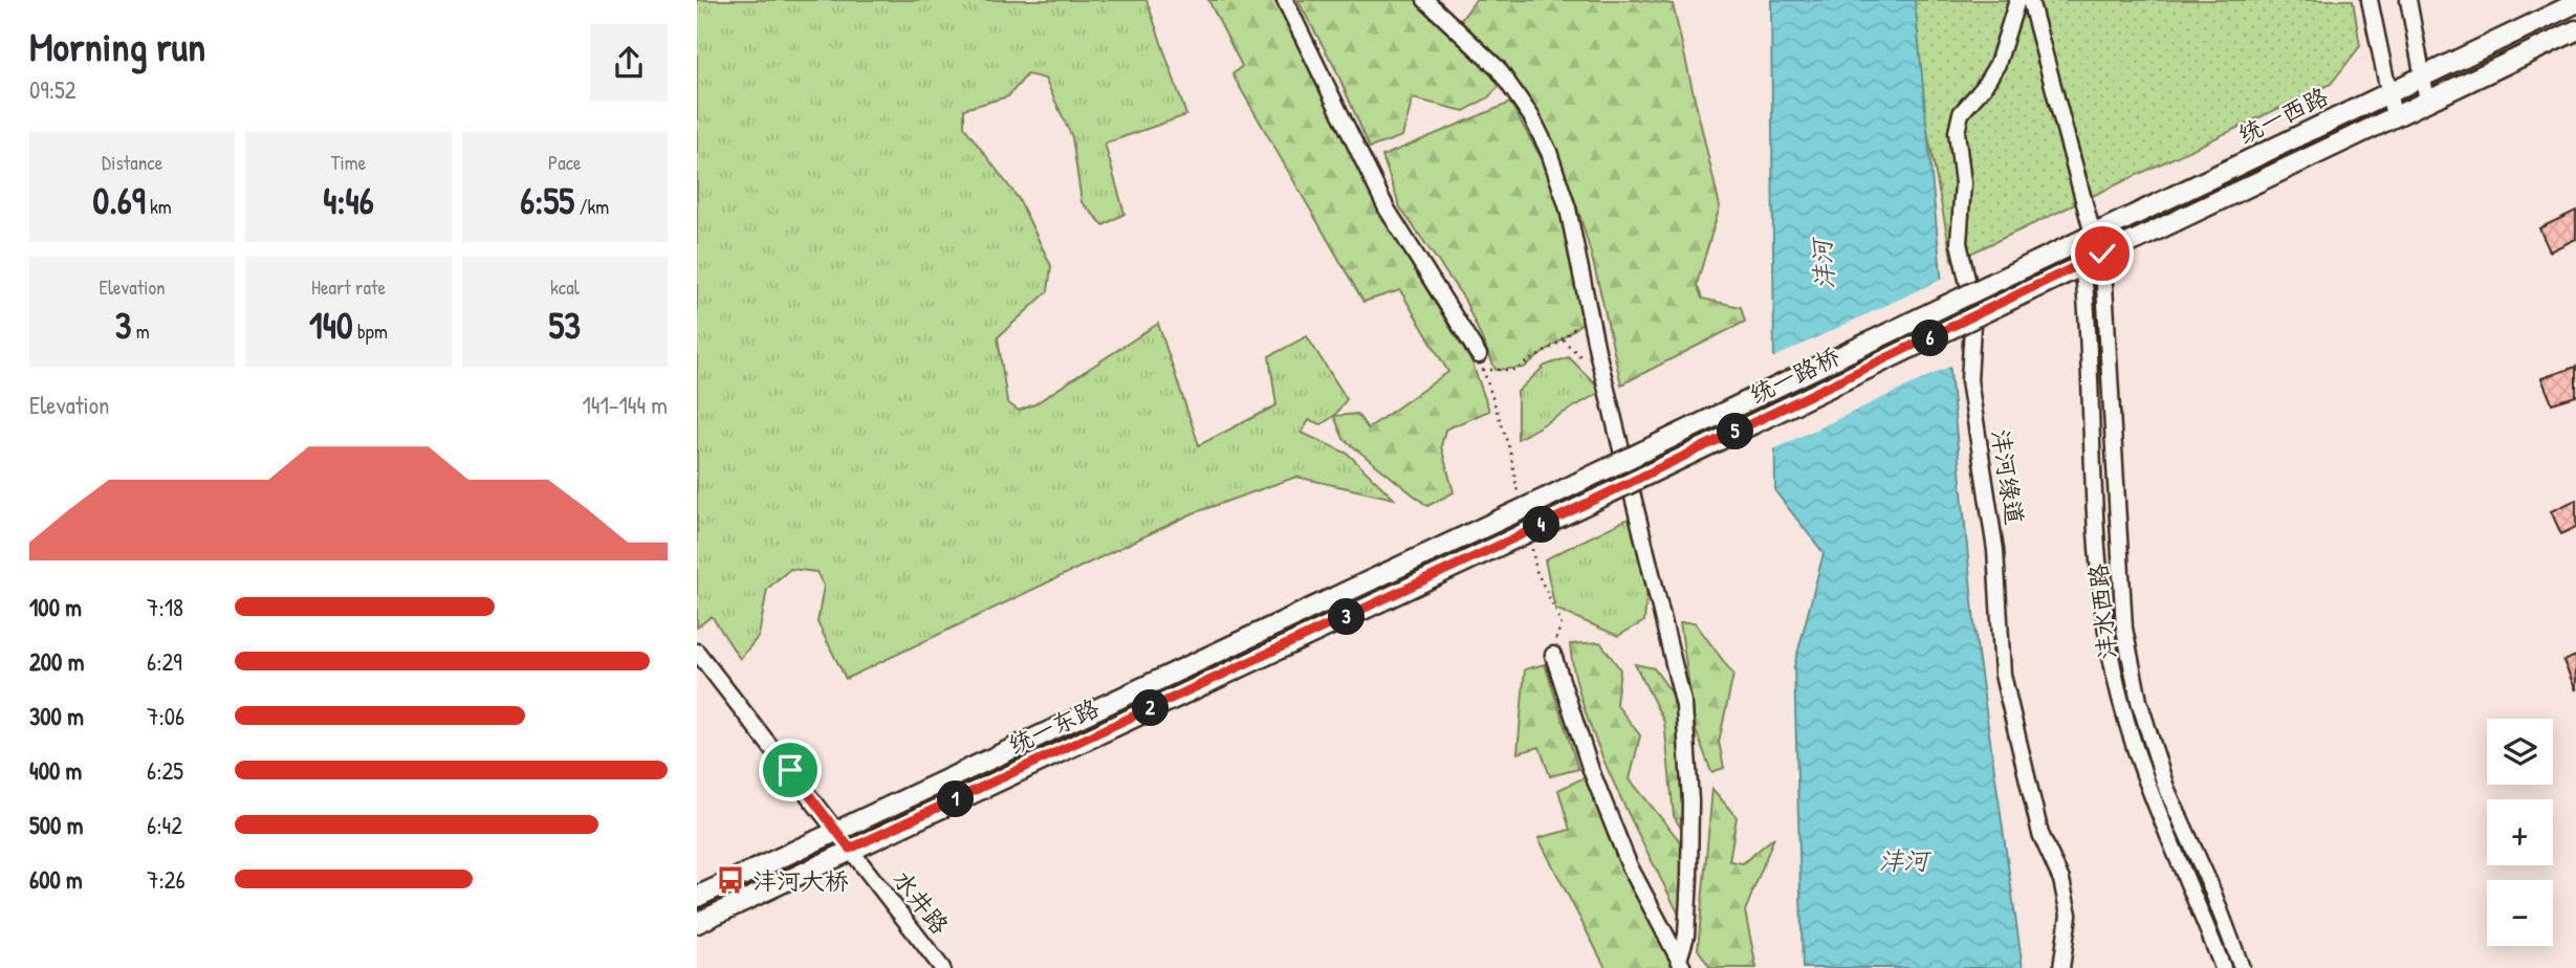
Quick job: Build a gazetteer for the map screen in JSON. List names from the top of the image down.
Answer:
{
  "streets": {
    "main road": ["统一西路", "统一路桥", "统一东路"],
    "street": ["沣河绿道", "沣水西路", "水井路"]
  },
  "crossings": [
    ["统一西路", "统一路桥"],
    ["统一西路", "沣水西路"],
    ["统一路桥", "统一东路"],
    ["统一东路", "水井路"]
  ],
  "water": ["沣河"],
  "places": {
    "bus stop": ["沣河大桥"]
  },
  "page": {
    "heading": ["Morning run", "09:52"],
    "stats": [
      ["Distance", "0.69 km"],
      ["Time", "4:46"],
      ["Pace", "6:55 /km"],
      ["Elevation", "3 m"],
      ["Heart rate", "140 bpm"],
      ["kcal", "53"]
    ],
    "pins": [
      "6",
      "5",
      "4",
      "3",
      "2",
      "1"
    ],
    "chart": ["Elevation", "141–144 m"],
    "list": [
      {
        "name": "100 m",
        "note": "7:18"
      },
      {
        "name": "200 m",
        "note": "6:29"
      },
      {
        "name": "300 m",
        "note": "7:06"
      },
      {
        "name": "400 m",
        "note": "6:25"
      },
      {
        "name": "500 m",
        "note": "6:42"
      },
      {
        "name": "600 m",
        "note": "7:26"
      }
    ],
    "map_buttons": ["+", "−"]
  }
}
